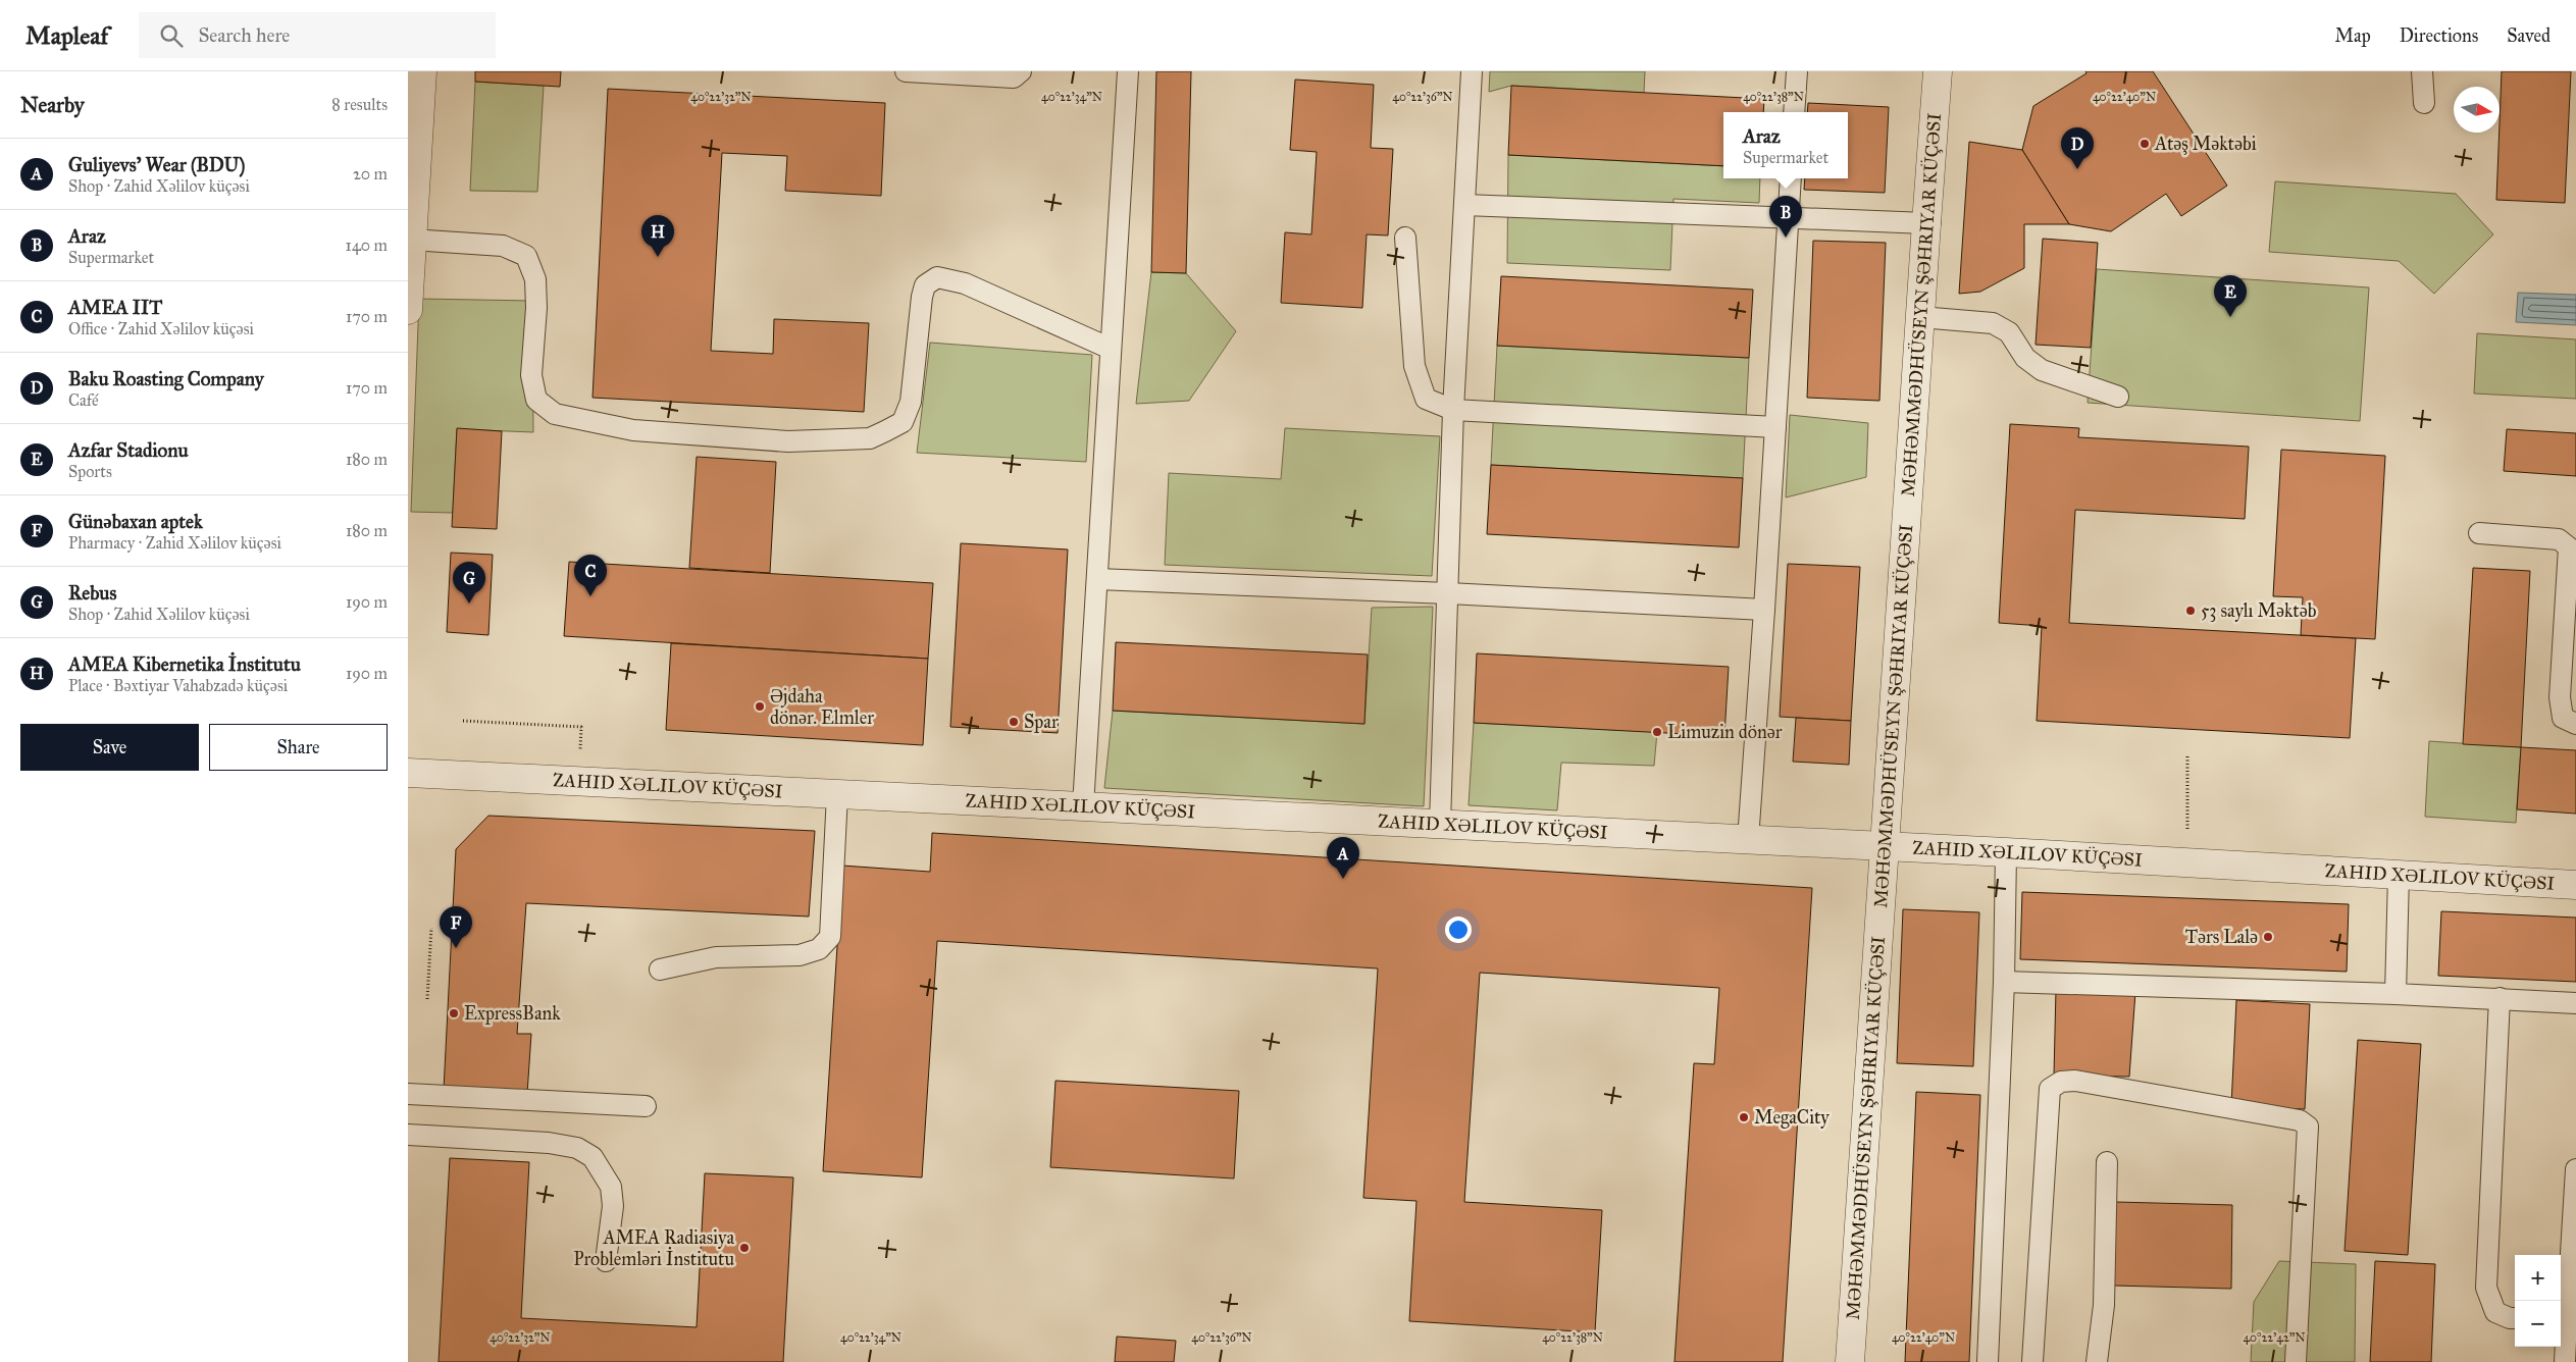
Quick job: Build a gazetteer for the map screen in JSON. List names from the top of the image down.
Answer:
{
  "streets": {
    "street": ["MƏHƏMMƏDHÜSEYN ŞƏHRIYAR KÜÇƏSI", "ZAHID XƏLILOV KÜÇƏSI"]
  },
  "crossings": [
    ["MƏHƏMMƏDHÜSEYN ŞƏHRIYAR KÜÇƏSI", "ZAHID XƏLILOV KÜÇƏSI"]
  ],
  "places": [
    "Atəş Məktəbi",
    "53 saylı Məktəb",
    "Əjdaha dönər. Elmler",
    "Spar",
    "Limuzin dönər",
    "Tərs Lalə",
    "ExpressBank",
    "MegaCity",
    "AMEA Radiasiya Problemləri İnstitutu"
  ],
  "north": "right",
  "page": {
    "header": "Mapleaf",
    "search": "Search here",
    "nav": ["Map", "Directions", "Saved"],
    "heading": ["Nearby", "8 results"],
    "popup": ["Araz", "Supermarket"],
    "pins": [
      "D",
      "B",
      "H",
      "E",
      "C",
      "G",
      "A",
      "F"
    ],
    "list": [
      {
        "mark": "A",
        "name": "Guliyevs' Wear (BDU)",
        "note": "Shop · Zahid Xəlilov küçəsi",
        "value": "20 m"
      },
      {
        "mark": "B",
        "name": "Araz",
        "note": "Supermarket",
        "value": "140 m"
      },
      {
        "mark": "C",
        "name": "AMEA IIT",
        "note": "Office · Zahid Xəlilov küçəsi",
        "value": "170 m"
      },
      {
        "mark": "D",
        "name": "Baku Roasting Company",
        "note": "Café",
        "value": "170 m"
      },
      {
        "mark": "E",
        "name": "Azfar Stadionu",
        "note": "Sports",
        "value": "180 m"
      },
      {
        "mark": "F",
        "name": "Günəbaxan aptek",
        "note": "Pharmacy · Zahid Xəlilov küçəsi",
        "value": "180 m"
      },
      {
        "mark": "G",
        "name": "Rebus",
        "note": "Shop · Zahid Xəlilov küçəsi",
        "value": "190 m"
      },
      {
        "mark": "H",
        "name": "AMEA Kibernetika İnstitutu",
        "note": "Place · Bəxtiyar Vahabzadə küçəsi",
        "value": "190 m"
      }
    ],
    "buttons": ["Save", "Share"],
    "map_buttons": ["+", "−"]
  },
  "coordinates": [
    "40°22'32\"N",
    "40°22'34\"N",
    "40°22'36\"N",
    "40°22'38\"N",
    "40°22'40\"N",
    "40°22'42\"N"
  ]
}
